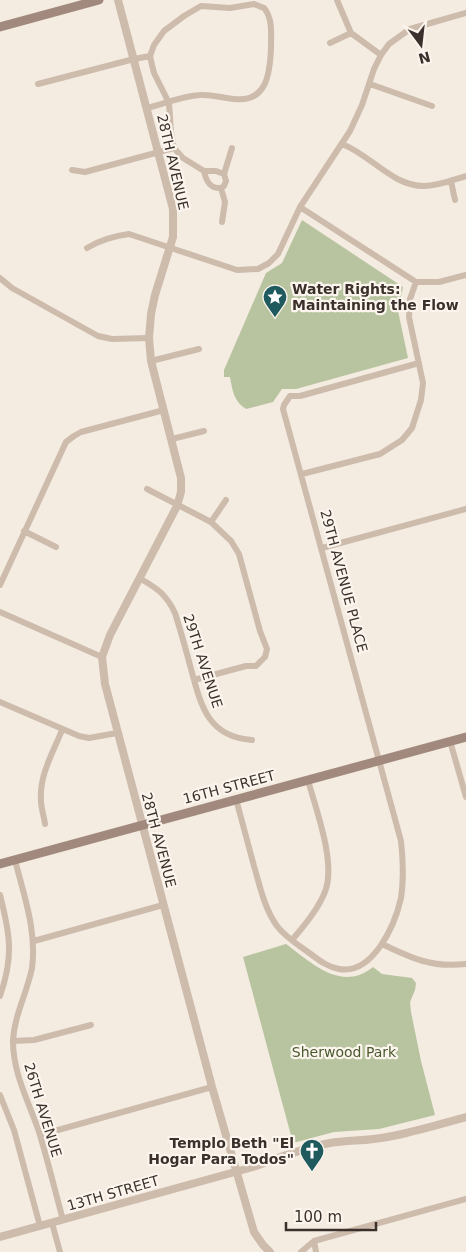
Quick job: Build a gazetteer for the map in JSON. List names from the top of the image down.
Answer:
{
  "streets": {
    "main road": ["16TH STREET"],
    "street": [
      "28TH AVENUE",
      "29TH AVENUE PLACE",
      "29TH AVENUE",
      "26TH AVENUE",
      "13TH STREET"
    ]
  },
  "crossings": [
    ["28TH AVENUE", "29TH AVENUE"],
    ["28TH AVENUE", "16TH STREET"],
    ["28TH AVENUE", "13TH STREET"],
    ["29TH AVENUE PLACE", "16TH STREET"],
    ["16TH STREET", "26TH AVENUE"],
    ["26TH AVENUE", "13TH STREET"]
  ],
  "parks": ["Sherwood Park"],
  "places": {
    "place": ["Water Rights: Maintaining the Flow"],
    "church": ["Templo Beth \"El Hogar Para Todos\""]
  },
  "scale_bar": "100 m",
  "north": "bottom"
}
